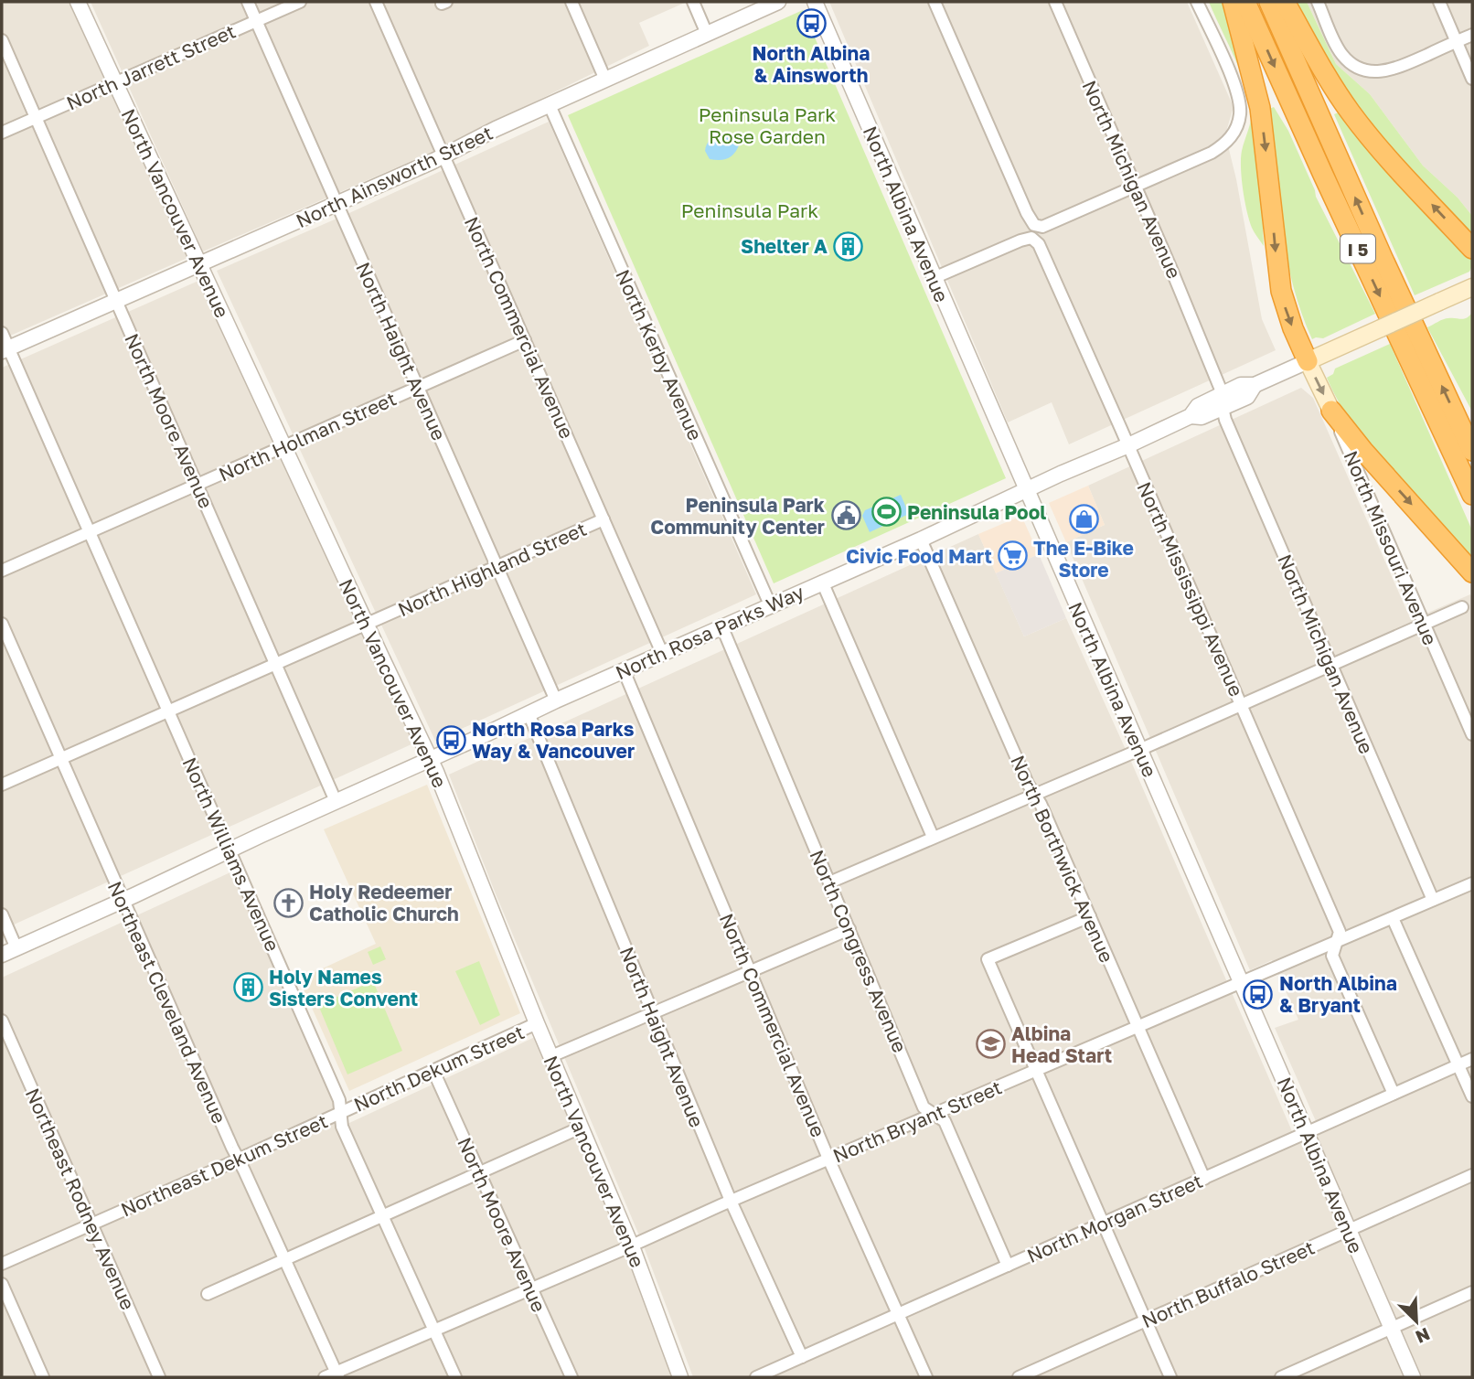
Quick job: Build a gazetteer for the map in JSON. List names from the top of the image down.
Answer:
{
  "streets": {
    "highway": ["I 5"],
    "main road": ["North Missouri Avenue", "North Rosa Parks Way"],
    "street": [
      "North Jarrett Street",
      "North Ainsworth Street",
      "North Michigan Avenue",
      "North Vancouver Avenue",
      "North Albina Avenue",
      "North Commercial Avenue",
      "North Haight Avenue",
      "North Kerby Avenue",
      "North Moore Avenue",
      "North Holman Street",
      "North Highland Street",
      "North Mississippi Avenue",
      "North Williams Avenue",
      "North Borthwick Avenue",
      "North Congress Avenue",
      "Northeast Cleveland Avenue",
      "North Dekum Street",
      "North Bryant Street",
      "Northeast Dekum Street",
      "Northeast Rodney Avenue",
      "North Morgan Street",
      "North Buffalo Street"
    ]
  },
  "crossings": [
    ["North Jarrett Street", "North Vancouver Avenue"],
    ["North Jarrett Street", "North Haight Avenue"],
    ["North Jarrett Street", "North Moore Avenue"],
    ["North Ainsworth Street", "North Vancouver Avenue"],
    ["North Ainsworth Street", "North Commercial Avenue"],
    ["North Ainsworth Street", "North Haight Avenue"],
    ["North Ainsworth Street", "North Kerby Avenue"],
    ["North Ainsworth Street", "North Moore Avenue"],
    ["North Ainsworth Street", "North Williams Avenue"],
    ["North Michigan Avenue", "North Rosa Parks Way"],
    ["North Michigan Avenue", "North Bryant Street"],
    ["North Vancouver Avenue", "North Holman Street"],
    ["North Vancouver Avenue", "North Highland Street"],
    ["North Vancouver Avenue", "North Rosa Parks Way"],
    ["North Vancouver Avenue", "North Dekum Street"],
    ["North Vancouver Avenue", "North Bryant Street"],
    ["North Albina Avenue", "North Mississippi Avenue"],
    ["North Albina Avenue", "North Rosa Parks Way"],
    ["North Albina Avenue", "North Bryant Street"],
    ["North Albina Avenue", "North Morgan Street"],
    ["North Albina Avenue", "North Buffalo Street"],
    ["North Commercial Avenue", "North Holman Street"],
    ["North Commercial Avenue", "North Highland Street"],
    ["North Commercial Avenue", "North Rosa Parks Way"],
    ["North Commercial Avenue", "North Dekum Street"],
    ["North Commercial Avenue", "North Bryant Street"],
    ["North Commercial Avenue", "North Morgan Street"],
    ["North Haight Avenue", "North Holman Street"],
    ["North Haight Avenue", "North Highland Street"],
    ["North Haight Avenue", "North Rosa Parks Way"],
    ["North Haight Avenue", "North Dekum Street"],
    ["North Haight Avenue", "North Bryant Street"],
    ["North Haight Avenue", "North Morgan Street"],
    ["North Kerby Avenue", "North Rosa Parks Way"],
    ["North Moore Avenue", "North Holman Street"],
    ["North Moore Avenue", "North Highland Street"],
    ["North Moore Avenue", "North Rosa Parks Way"],
    ["North Moore Avenue", "North Dekum Street"],
    ["North Moore Avenue", "North Bryant Street"],
    ["North Holman Street", "North Williams Avenue"],
    ["North Missouri Avenue", "North Rosa Parks Way"],
    ["North Highland Street", "North Williams Avenue"],
    ["North Highland Street", "Northeast Cleveland Avenue"],
    ["North Mississippi Avenue", "North Rosa Parks Way"],
    ["North Mississippi Avenue", "North Bryant Street"],
    ["North Mississippi Avenue", "North Morgan Street"],
    ["North Rosa Parks Way", "North Williams Avenue"],
    ["North Rosa Parks Way", "North Borthwick Avenue"],
    ["North Rosa Parks Way", "North Congress Avenue"],
    ["North Rosa Parks Way", "Northeast Cleveland Avenue"],
    ["North Williams Avenue", "North Dekum Street"],
    ["North Williams Avenue", "North Bryant Street"],
    ["North Williams Avenue", "Northeast Dekum Street"],
    ["North Borthwick Avenue", "North Bryant Street"],
    ["North Borthwick Avenue", "North Morgan Street"],
    ["North Congress Avenue", "North Dekum Street"],
    ["North Congress Avenue", "North Bryant Street"],
    ["North Congress Avenue", "North Morgan Street"],
    ["Northeast Cleveland Avenue", "North Bryant Street"],
    ["Northeast Cleveland Avenue", "Northeast Dekum Street"],
    ["North Dekum Street", "Northeast Dekum Street"],
    ["Northeast Dekum Street", "Northeast Rodney Avenue"]
  ],
  "parks": ["Peninsula Park Rose Garden", "Peninsula Park"],
  "places": {
    "bus stop": ["North Albina & Ainsworth", "North Rosa Parks Way & Vancouver", "North Albina & Bryant"],
    "building": ["Shelter A", "Holy Names Sisters Convent"],
    "sports": ["Peninsula Pool"],
    "public building": ["Peninsula Park Community Center"],
    "shop": ["The E-Bike Store"],
    "supermarket": ["Civic Food Mart"],
    "church": ["Holy Redeemer Catholic Church"],
    "school or university": ["Albina Head Start"]
  },
  "north": "bottom right"
}
